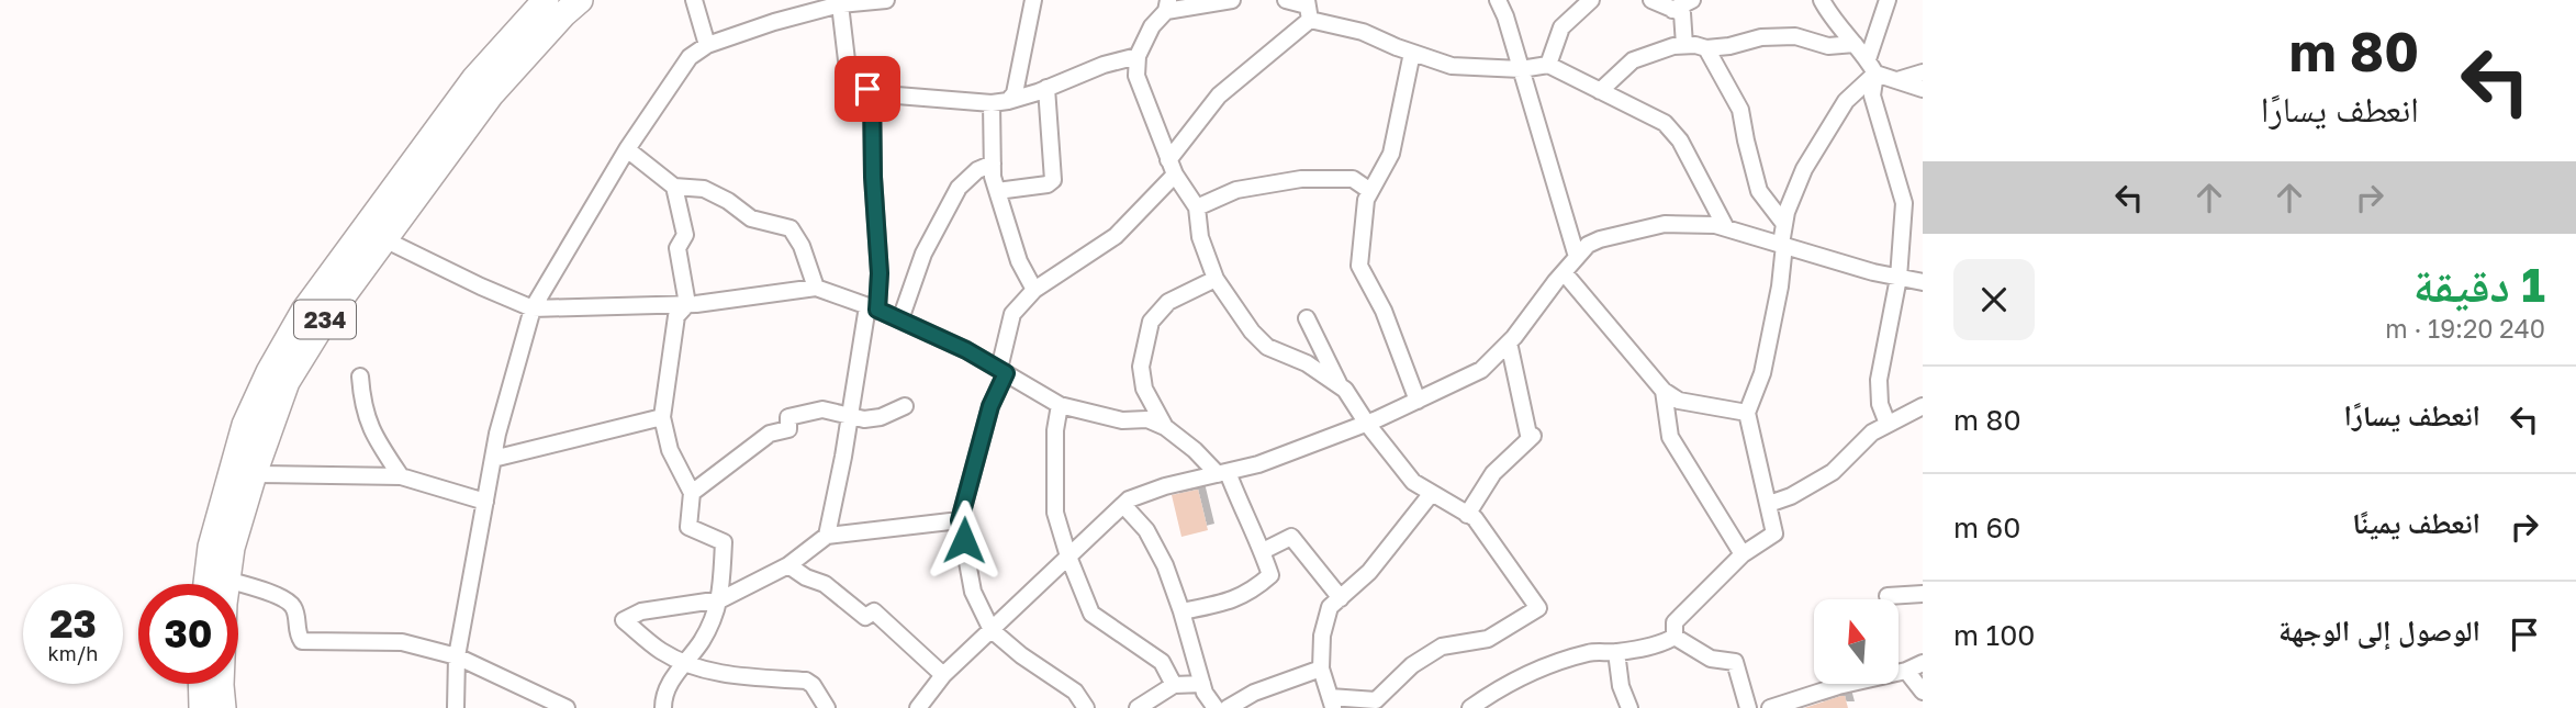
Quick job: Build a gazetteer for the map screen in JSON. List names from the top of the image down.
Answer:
{
  "streets": {
    "main road": ["234"]
  },
  "north": "top",
  "page": {
    "turn": ["80 m", "انعطف يسارًا"],
    "heading": ["1 دقيقة", "240 m · 19:20"],
    "list": [
      {
        "name": "انعطف يسارًا",
        "value": "80 m"
      },
      {
        "name": "انعطف يمينًا",
        "value": "60 m"
      },
      {
        "name": "الوصول إلى الوجهة",
        "value": "100 m"
      }
    ],
    "speed": "23 km/h",
    "limit": "30"
  }
}
